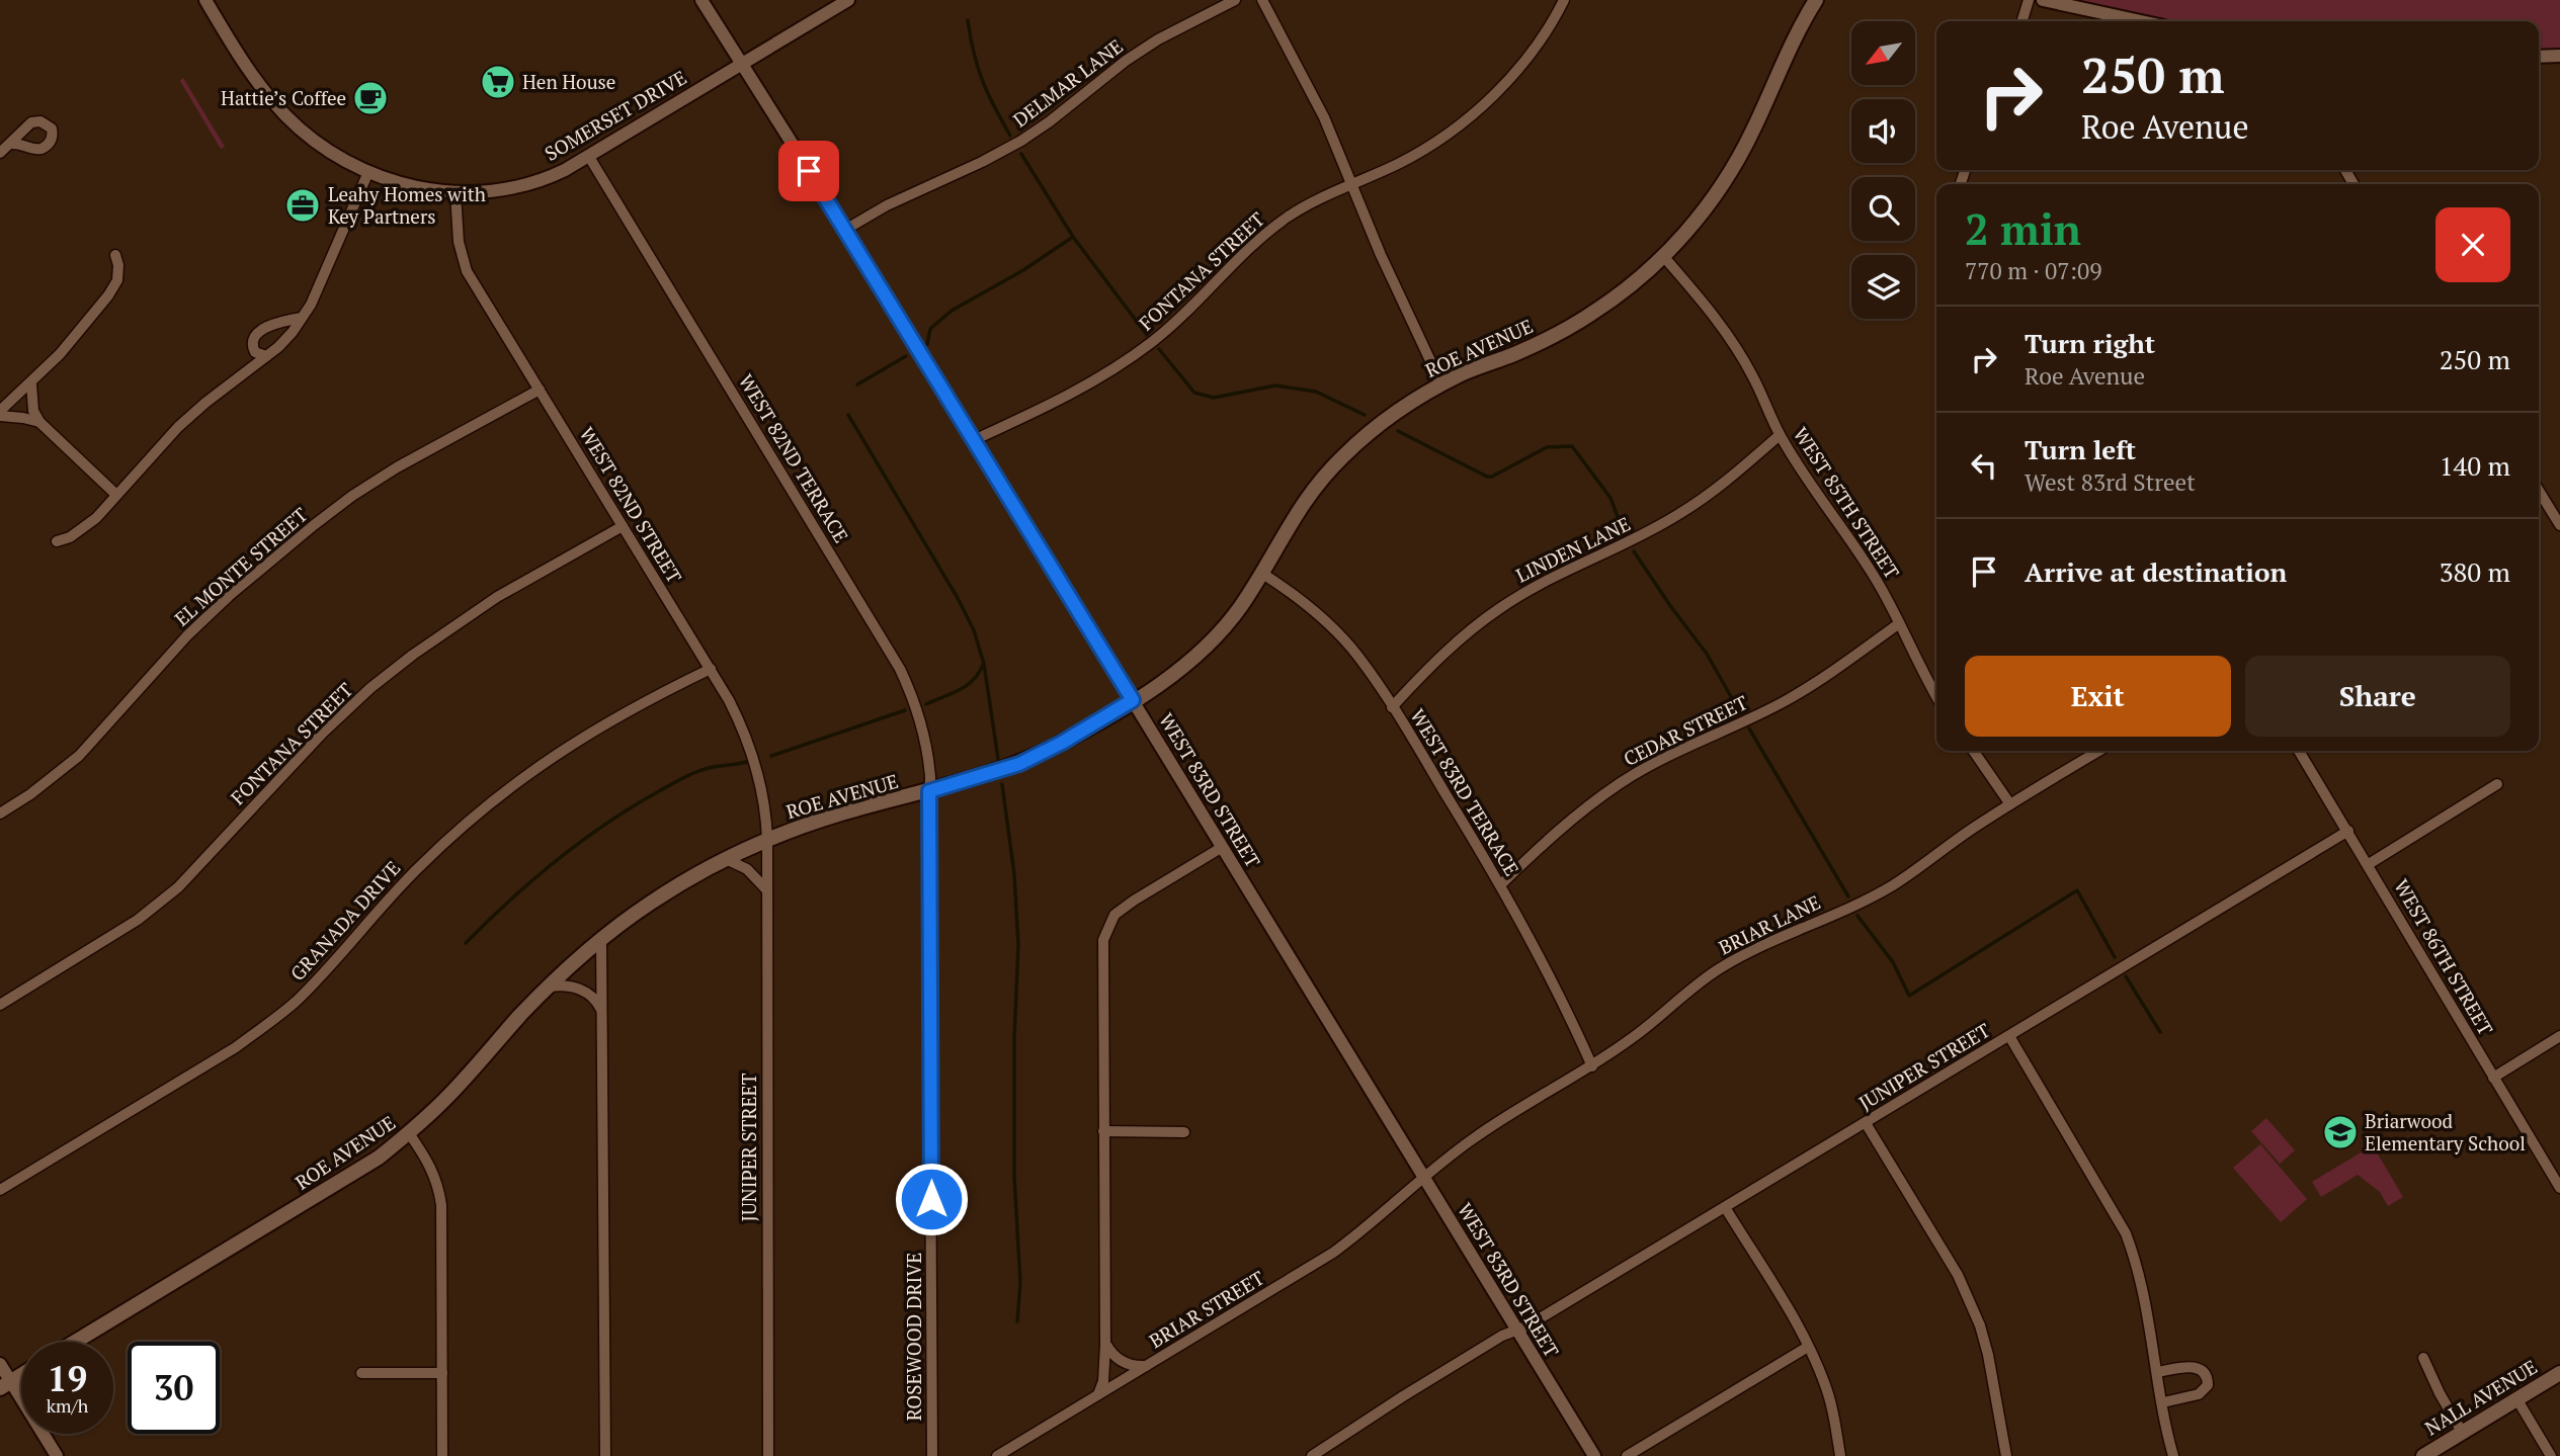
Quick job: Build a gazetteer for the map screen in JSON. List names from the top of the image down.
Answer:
{
  "streets": {
    "main road": ["ROE AVENUE", "NALL AVENUE"],
    "street": [
      "DELMAR LANE",
      "SOMERSET DRIVE",
      "FONTANA STREET",
      "WEST 82ND TERRACE",
      "WEST 85TH STREET",
      "WEST 82ND STREET",
      "LINDEN LANE",
      "EL MONTE STREET",
      "CEDAR STREET",
      "WEST 83RD STREET",
      "WEST 83RD TERRACE",
      "GRANADA DRIVE",
      "BRIAR LANE",
      "WEST 86TH STREET",
      "JUNIPER STREET",
      "BRIAR STREET",
      "ROSEWOOD DRIVE"
    ]
  },
  "crossings": [
    ["DELMAR LANE", "WEST 83RD STREET"],
    ["SOMERSET DRIVE", "WEST 82ND TERRACE"],
    ["SOMERSET DRIVE", "WEST 82ND STREET"],
    ["SOMERSET DRIVE", "WEST 83RD STREET"],
    ["FONTANA STREET", "WEST 82ND STREET"],
    ["FONTANA STREET", "WEST 83RD STREET"],
    ["ROE AVENUE", "WEST 82ND TERRACE"],
    ["ROE AVENUE", "WEST 85TH STREET"],
    ["ROE AVENUE", "WEST 82ND STREET"],
    ["ROE AVENUE", "WEST 83RD STREET"],
    ["ROE AVENUE", "WEST 83RD TERRACE"],
    ["ROE AVENUE", "JUNIPER STREET"],
    ["ROE AVENUE", "ROSEWOOD DRIVE"],
    ["WEST 82ND TERRACE", "ROSEWOOD DRIVE"],
    ["WEST 85TH STREET", "LINDEN LANE"],
    ["WEST 85TH STREET", "CEDAR STREET"],
    ["WEST 82ND STREET", "EL MONTE STREET"],
    ["WEST 82ND STREET", "GRANADA DRIVE"],
    ["WEST 82ND STREET", "JUNIPER STREET"],
    ["LINDEN LANE", "WEST 83RD TERRACE"],
    ["CEDAR STREET", "WEST 83RD TERRACE"],
    ["WEST 83RD STREET", "BRIAR LANE"],
    ["WEST 83RD STREET", "JUNIPER STREET"],
    ["WEST 83RD STREET", "BRIAR STREET"],
    ["WEST 83RD TERRACE", "BRIAR LANE"],
    ["BRIAR LANE", "BRIAR STREET"],
    ["WEST 86TH STREET", "JUNIPER STREET"]
  ],
  "places": {
    "supermarket": ["Hen House"],
    "cafe": ["Hattie’s Coffee"],
    "office": ["Leahy Homes with Key Partners"],
    "school or university": ["Briarwood Elementary School"]
  },
  "north": "bottom left",
  "page": {
    "turn": ["250 m", "Roe Avenue"],
    "heading": ["2 min", "770 m · 07:09"],
    "list": [
      {
        "name": "Turn right",
        "note": "Roe Avenue",
        "value": "250 m"
      },
      {
        "name": "Turn left",
        "note": "West 83rd Street",
        "value": "140 m"
      },
      {
        "name": "Arrive at destination",
        "value": "380 m"
      }
    ],
    "buttons": ["Exit", "Share"],
    "speed": "19 km/h",
    "limit": "30"
  }
}
